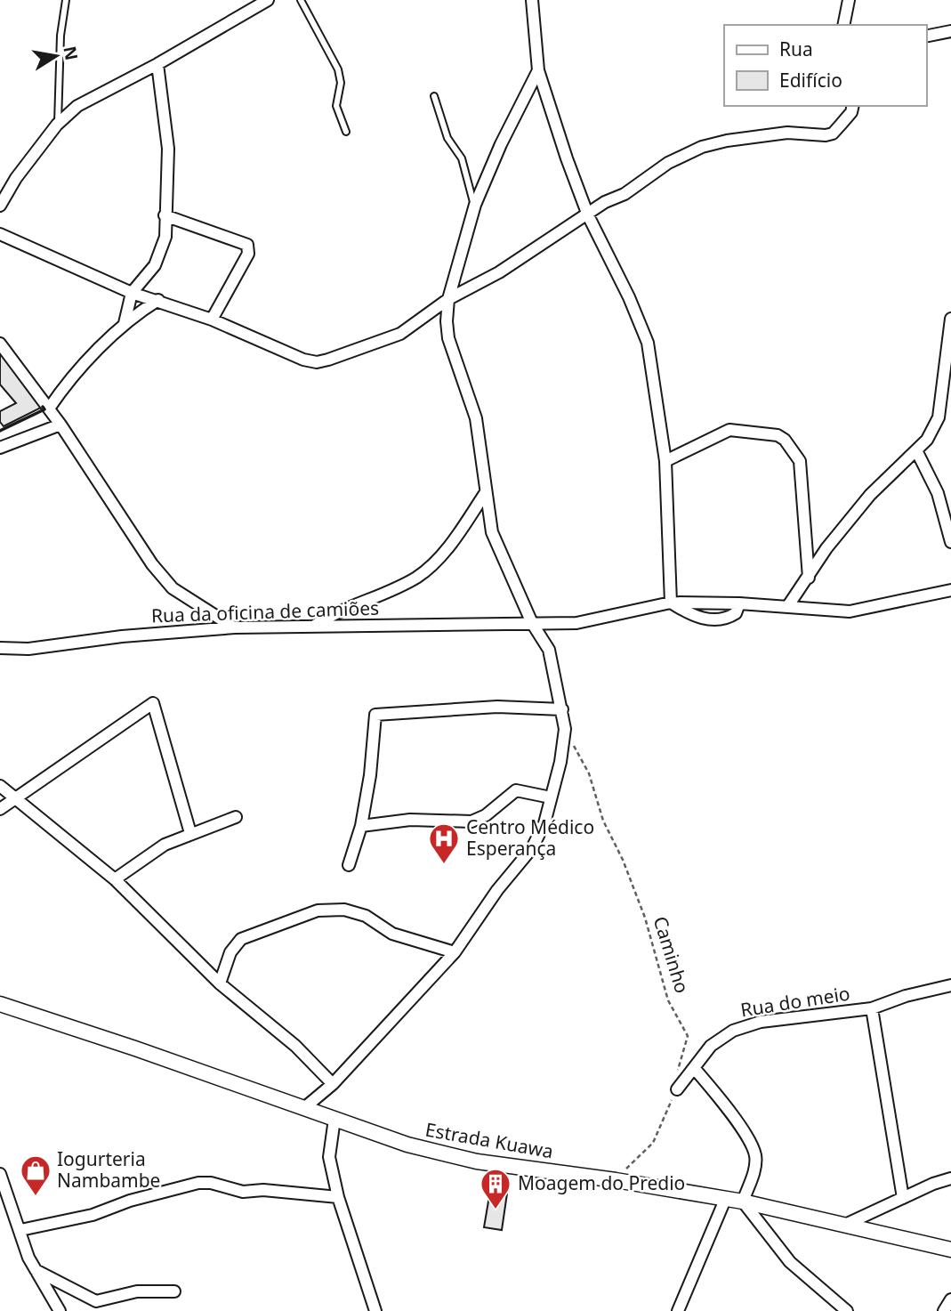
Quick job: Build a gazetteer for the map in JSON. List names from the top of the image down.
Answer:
{
  "streets": {
    "street": ["Rua da oficina de camiões", "Rua do meio", "Estrada Kuawa"],
    "path": ["Caminho"]
  },
  "crossings": [
    ["Caminho", "Rua do meio"],
    ["Caminho", "Estrada Kuawa"]
  ],
  "places": {
    "hospital": ["Centro Médico Esperança"],
    "shop": ["Iogurteria Nambambe"],
    "building": ["Moagem do Predio"]
  },
  "legend": ["Rua", "Edifício"],
  "north": "right"
}
